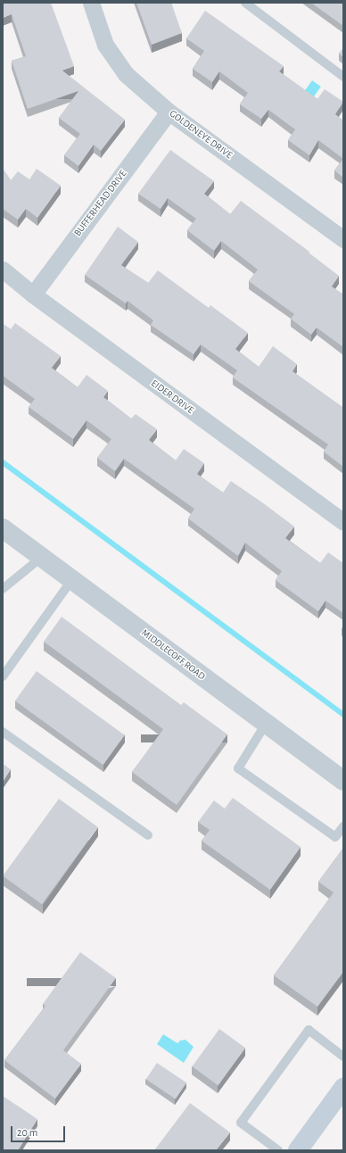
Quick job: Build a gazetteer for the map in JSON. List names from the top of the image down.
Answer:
{
  "streets": {
    "street": [
      "GOLDENEYE DRIVE",
      "BUFFERHEAD DRIVE",
      "EIDER DRIVE",
      "MIDDLECOFF ROAD"
    ]
  },
  "crossings": [
    ["GOLDENEYE DRIVE", "BUFFERHEAD DRIVE"],
    ["BUFFERHEAD DRIVE", "EIDER DRIVE"]
  ],
  "scale_bar": "20 m"
}
